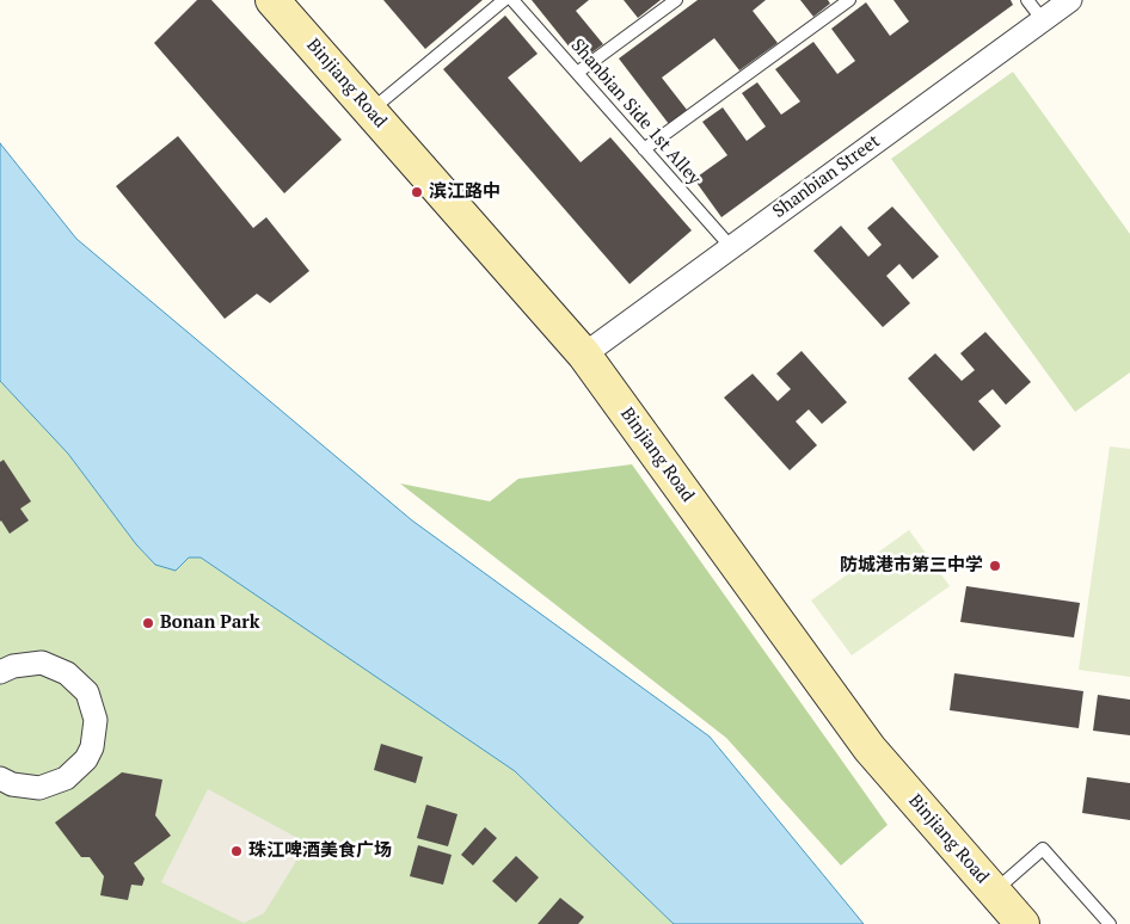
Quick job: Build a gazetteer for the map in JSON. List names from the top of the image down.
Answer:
{
  "streets": {
    "street": ["Binjiang Road", "Shanbian Street"],
    "lane": ["Shanbian Side 1st Alley"]
  },
  "crossings": [
    ["Binjiang Road", "Shanbian Street"],
    ["Shanbian Side 1st Alley", "Shanbian Street"]
  ],
  "places": [
    "滨江路中",
    "防城港市第三中学",
    "Bonan Park",
    "珠江啤酒美食广场"
  ]
}
